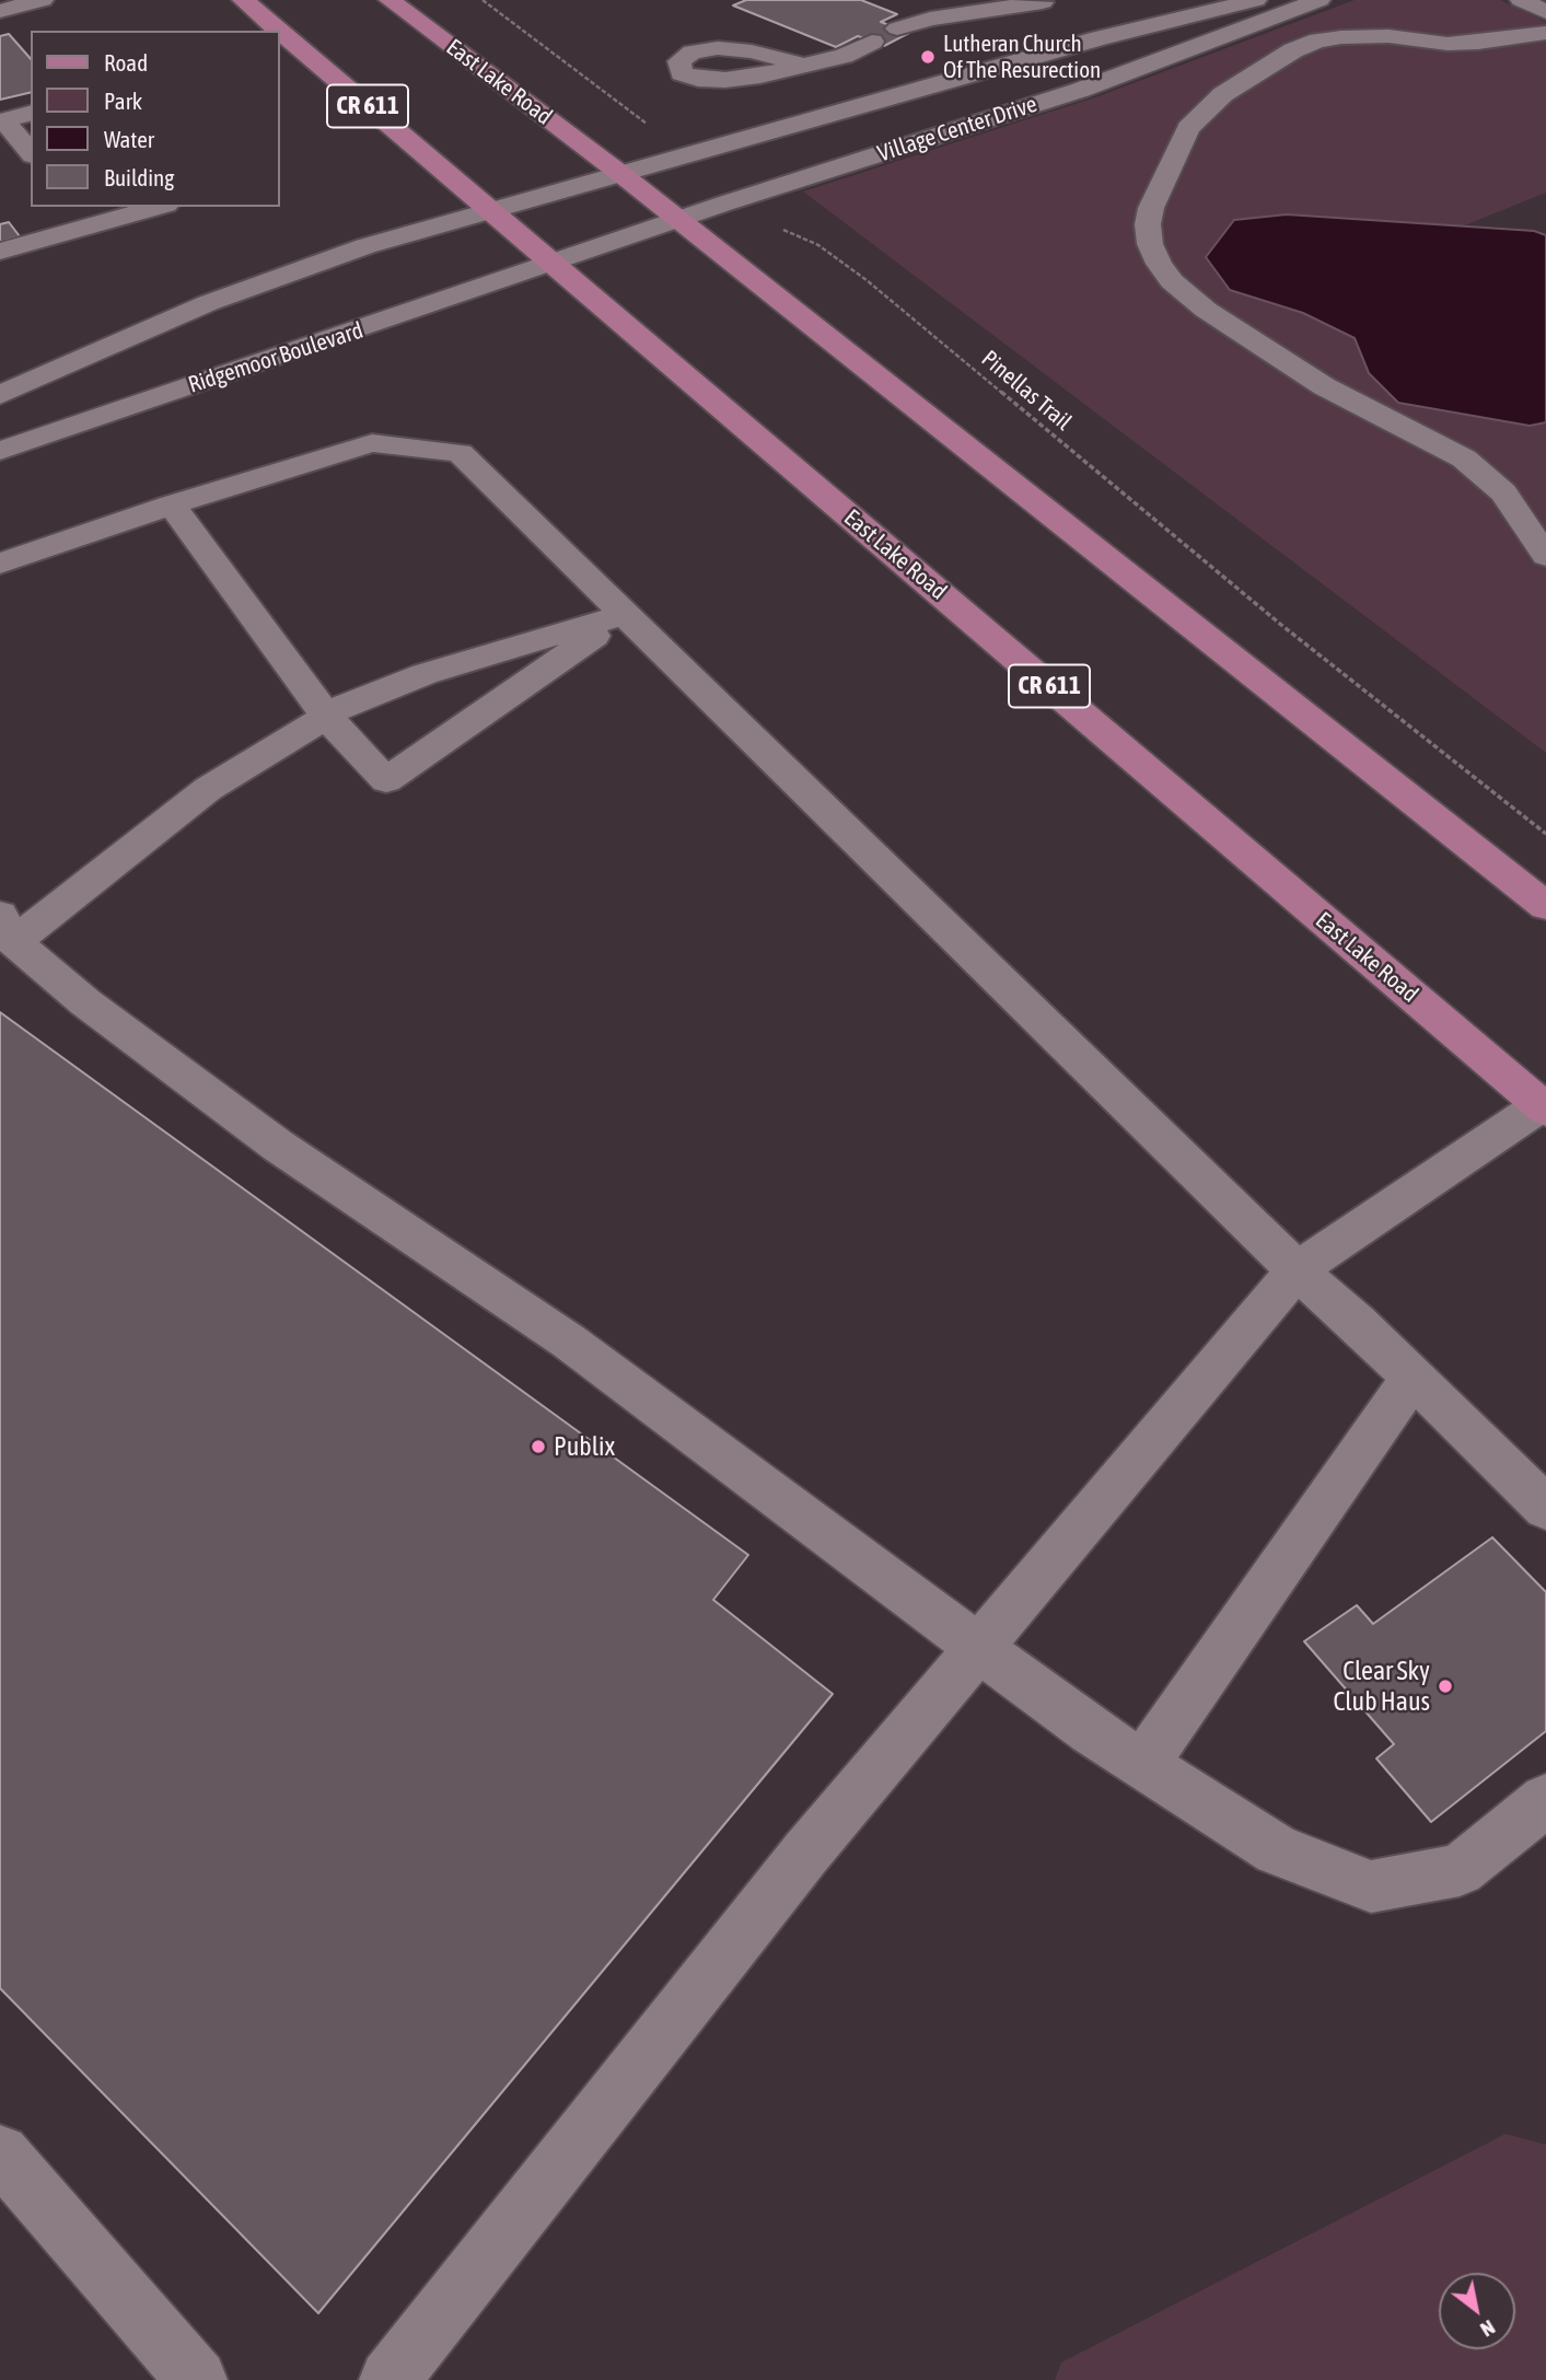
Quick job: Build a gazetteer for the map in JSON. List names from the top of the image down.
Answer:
{
  "streets": {
    "main road": ["East Lake Road", "CR 611"],
    "street": ["Village Center Drive", "Ridgemoor Boulevard"],
    "path": ["Pinellas Trail"]
  },
  "crossings": [
    ["East Lake Road", "Village Center Drive"],
    ["East Lake Road", "Ridgemoor Boulevard"],
    ["Village Center Drive", "Ridgemoor Boulevard"],
    ["Village Center Drive", "Pinellas Trail"]
  ],
  "places": ["Lutheran Church Of The Resurection", "Publix", "Clear Sky Club Haus"],
  "legend": [
    "Road",
    "Park",
    "Water",
    "Building"
  ],
  "north": "bottom right"
}
